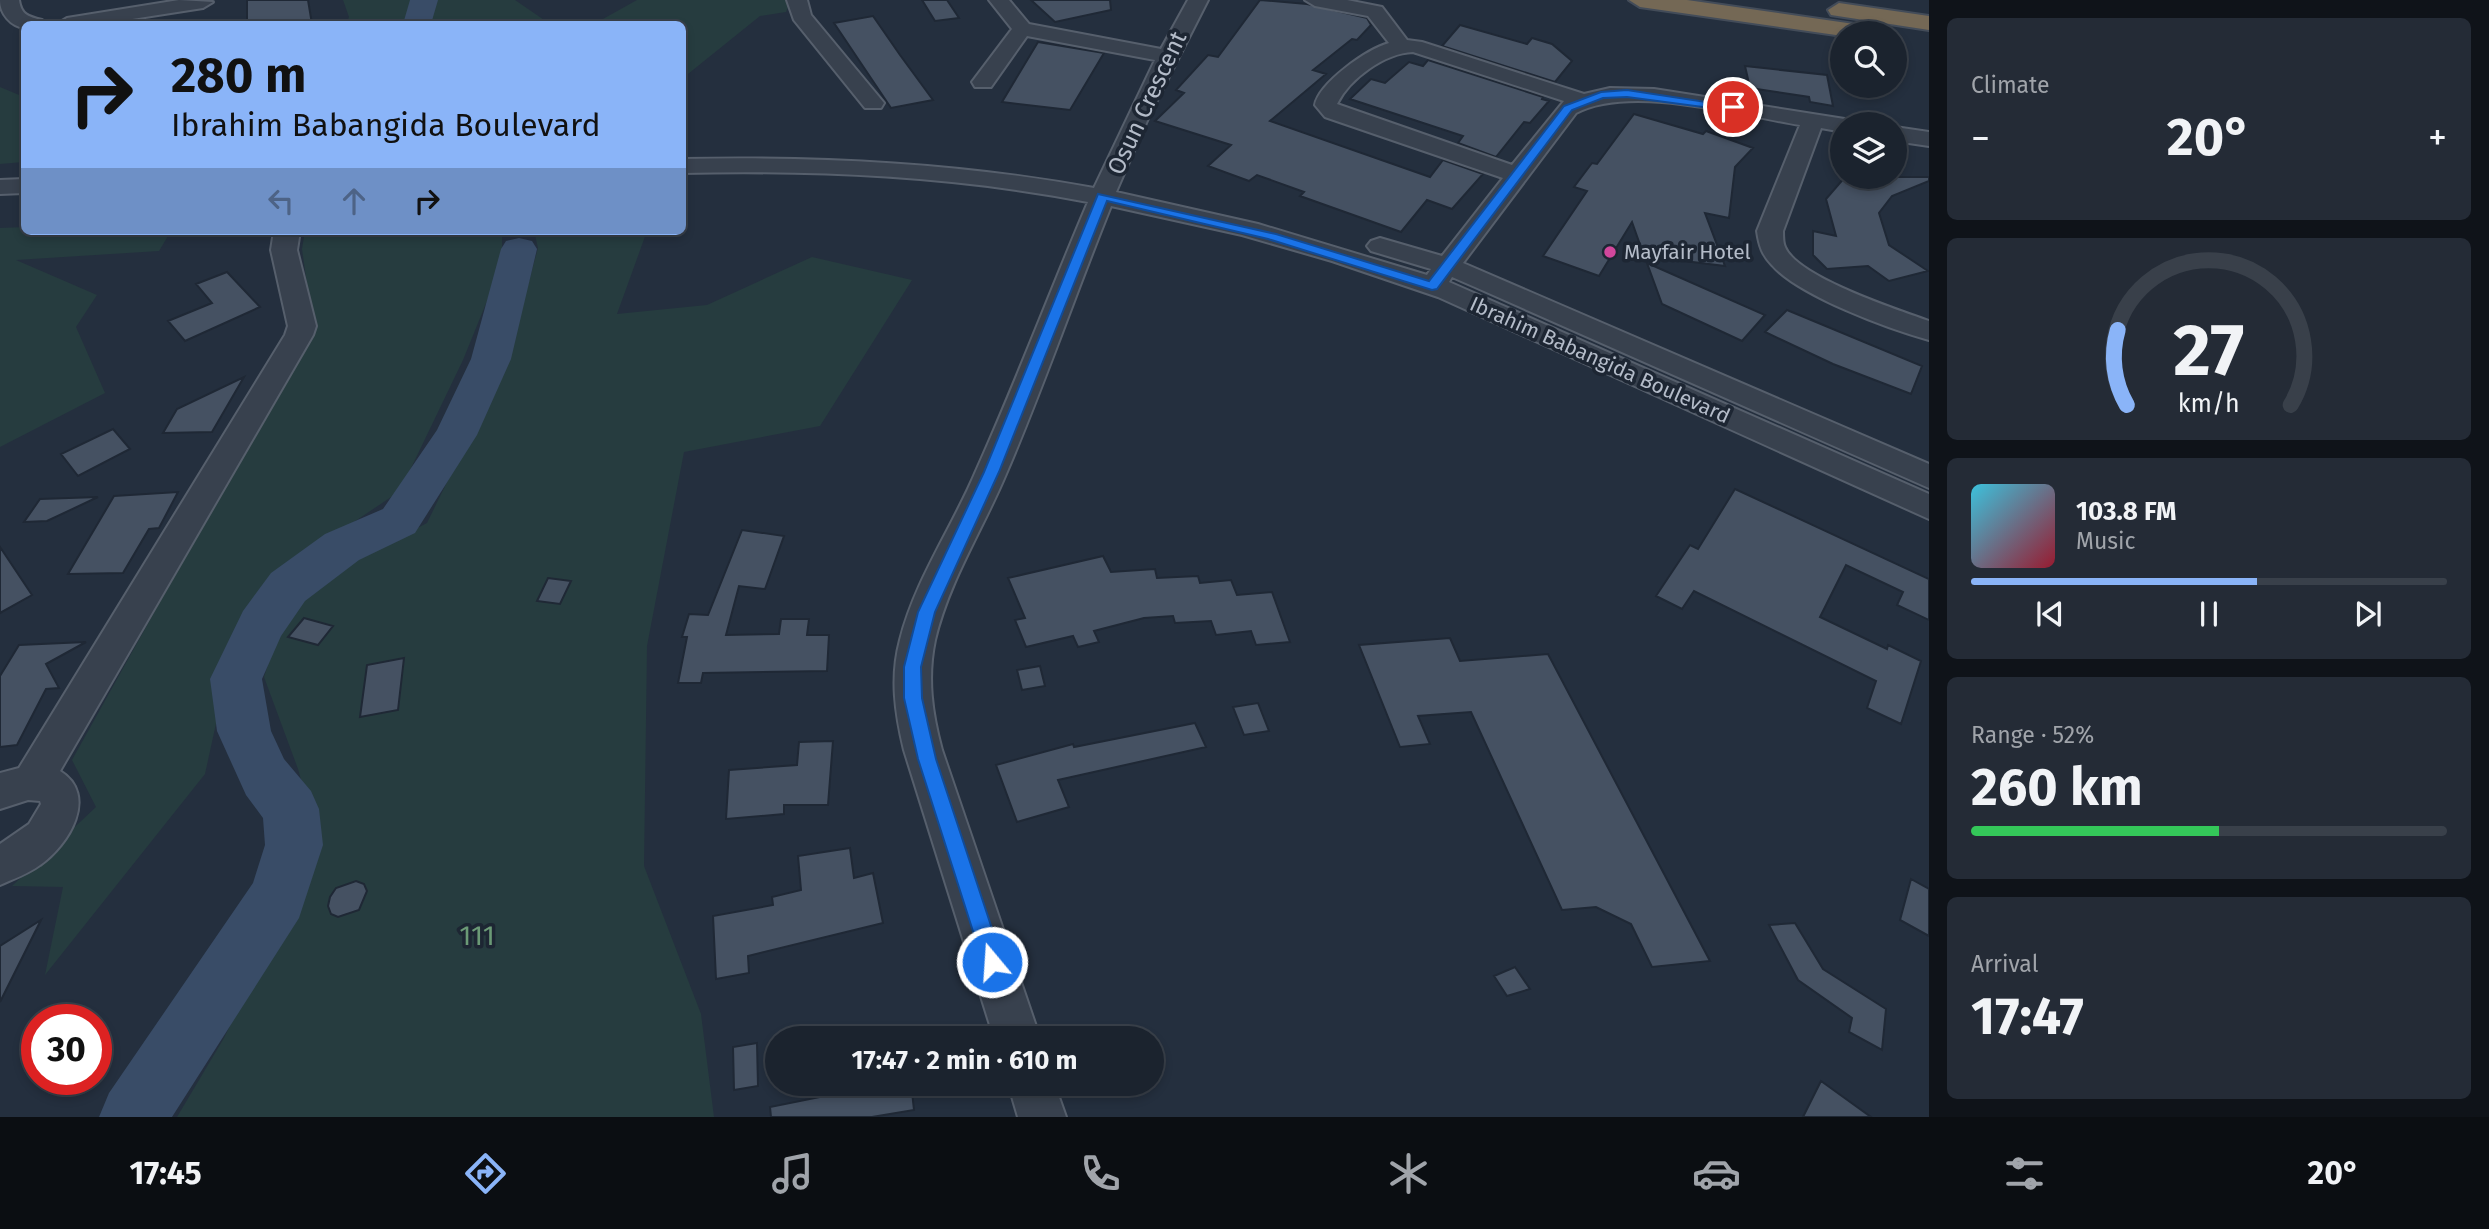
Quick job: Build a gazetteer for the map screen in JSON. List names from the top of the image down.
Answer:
{
  "streets": {
    "street": ["Osun Crescent", "Ibrahim Babangida Boulevard"]
  },
  "crossings": [
    ["Osun Crescent", "Ibrahim Babangida Boulevard"]
  ],
  "parks": ["111"],
  "places": ["Mayfair Hotel"],
  "page": {
    "tile": [
      "Climate",
      ["Range · 52%", "260 km"],
      ["Arrival", "17:47"]
    ],
    "turn": ["280 m", "Ibrahim Babangida Boulevard"],
    "heat": ["−", "20°", "+"],
    "song": ["103.8 FM", "Music"],
    "limit": "30",
    "trip": "17:47 · 2 min · 610 m",
    "tabs": ["17:45", "20°"],
    "gauge": ["27", "km/h"]
  }
}
